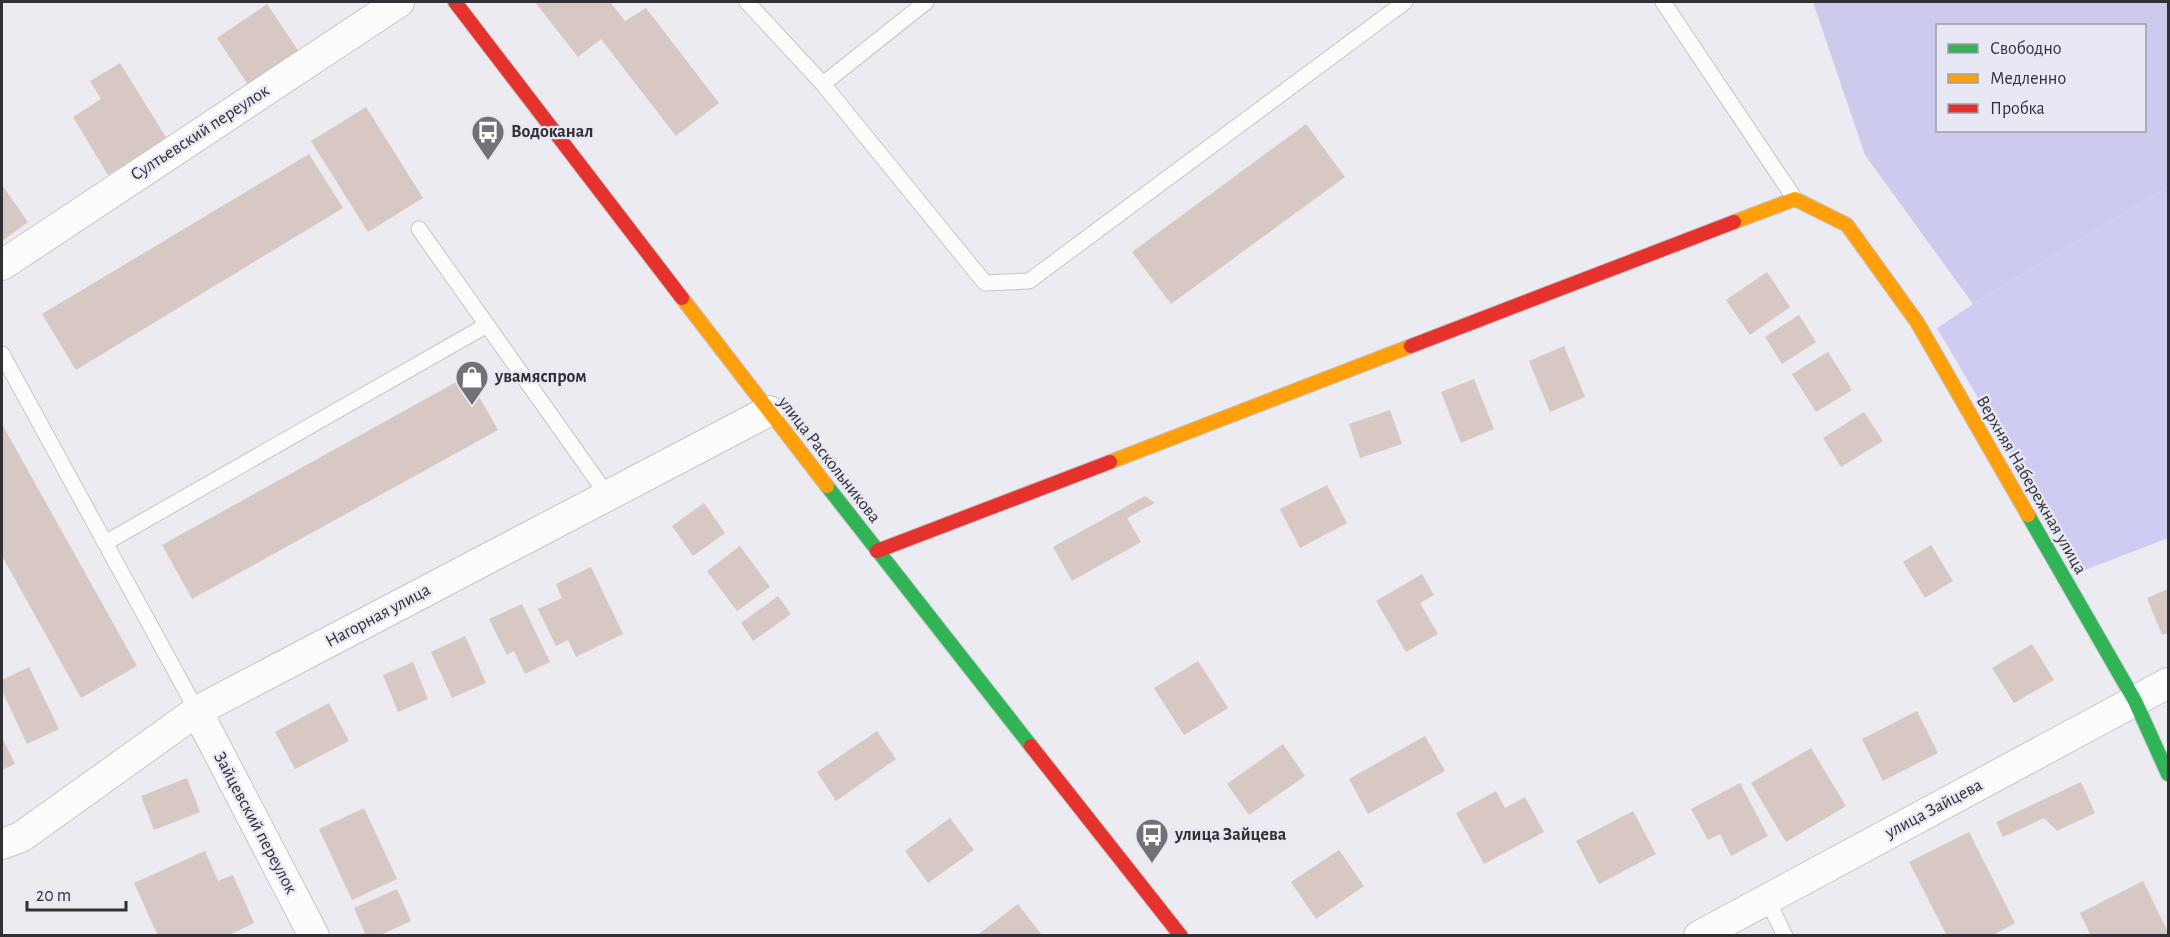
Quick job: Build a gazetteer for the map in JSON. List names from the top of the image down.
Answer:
{
  "streets": {
    "street": [
      "Султьевский переулок",
      "улица Раскольникова",
      "Верхняя Набережная улица",
      "Нагорная улица",
      "улица Зайцева",
      "Зайцевский переулок"
    ]
  },
  "crossings": [
    ["улица Раскольникова", "Нагорная улица"],
    ["Верхняя Набережная улица", "улица Зайцева"],
    ["Нагорная улица", "Зайцевский переулок"]
  ],
  "places": {
    "bus stop": ["Водоканал", "улица Зайцева"],
    "shop": ["увамяспром"]
  },
  "legend": ["Свободно", "Медленно", "Пробка"],
  "scale_bar": "20 m"
}
